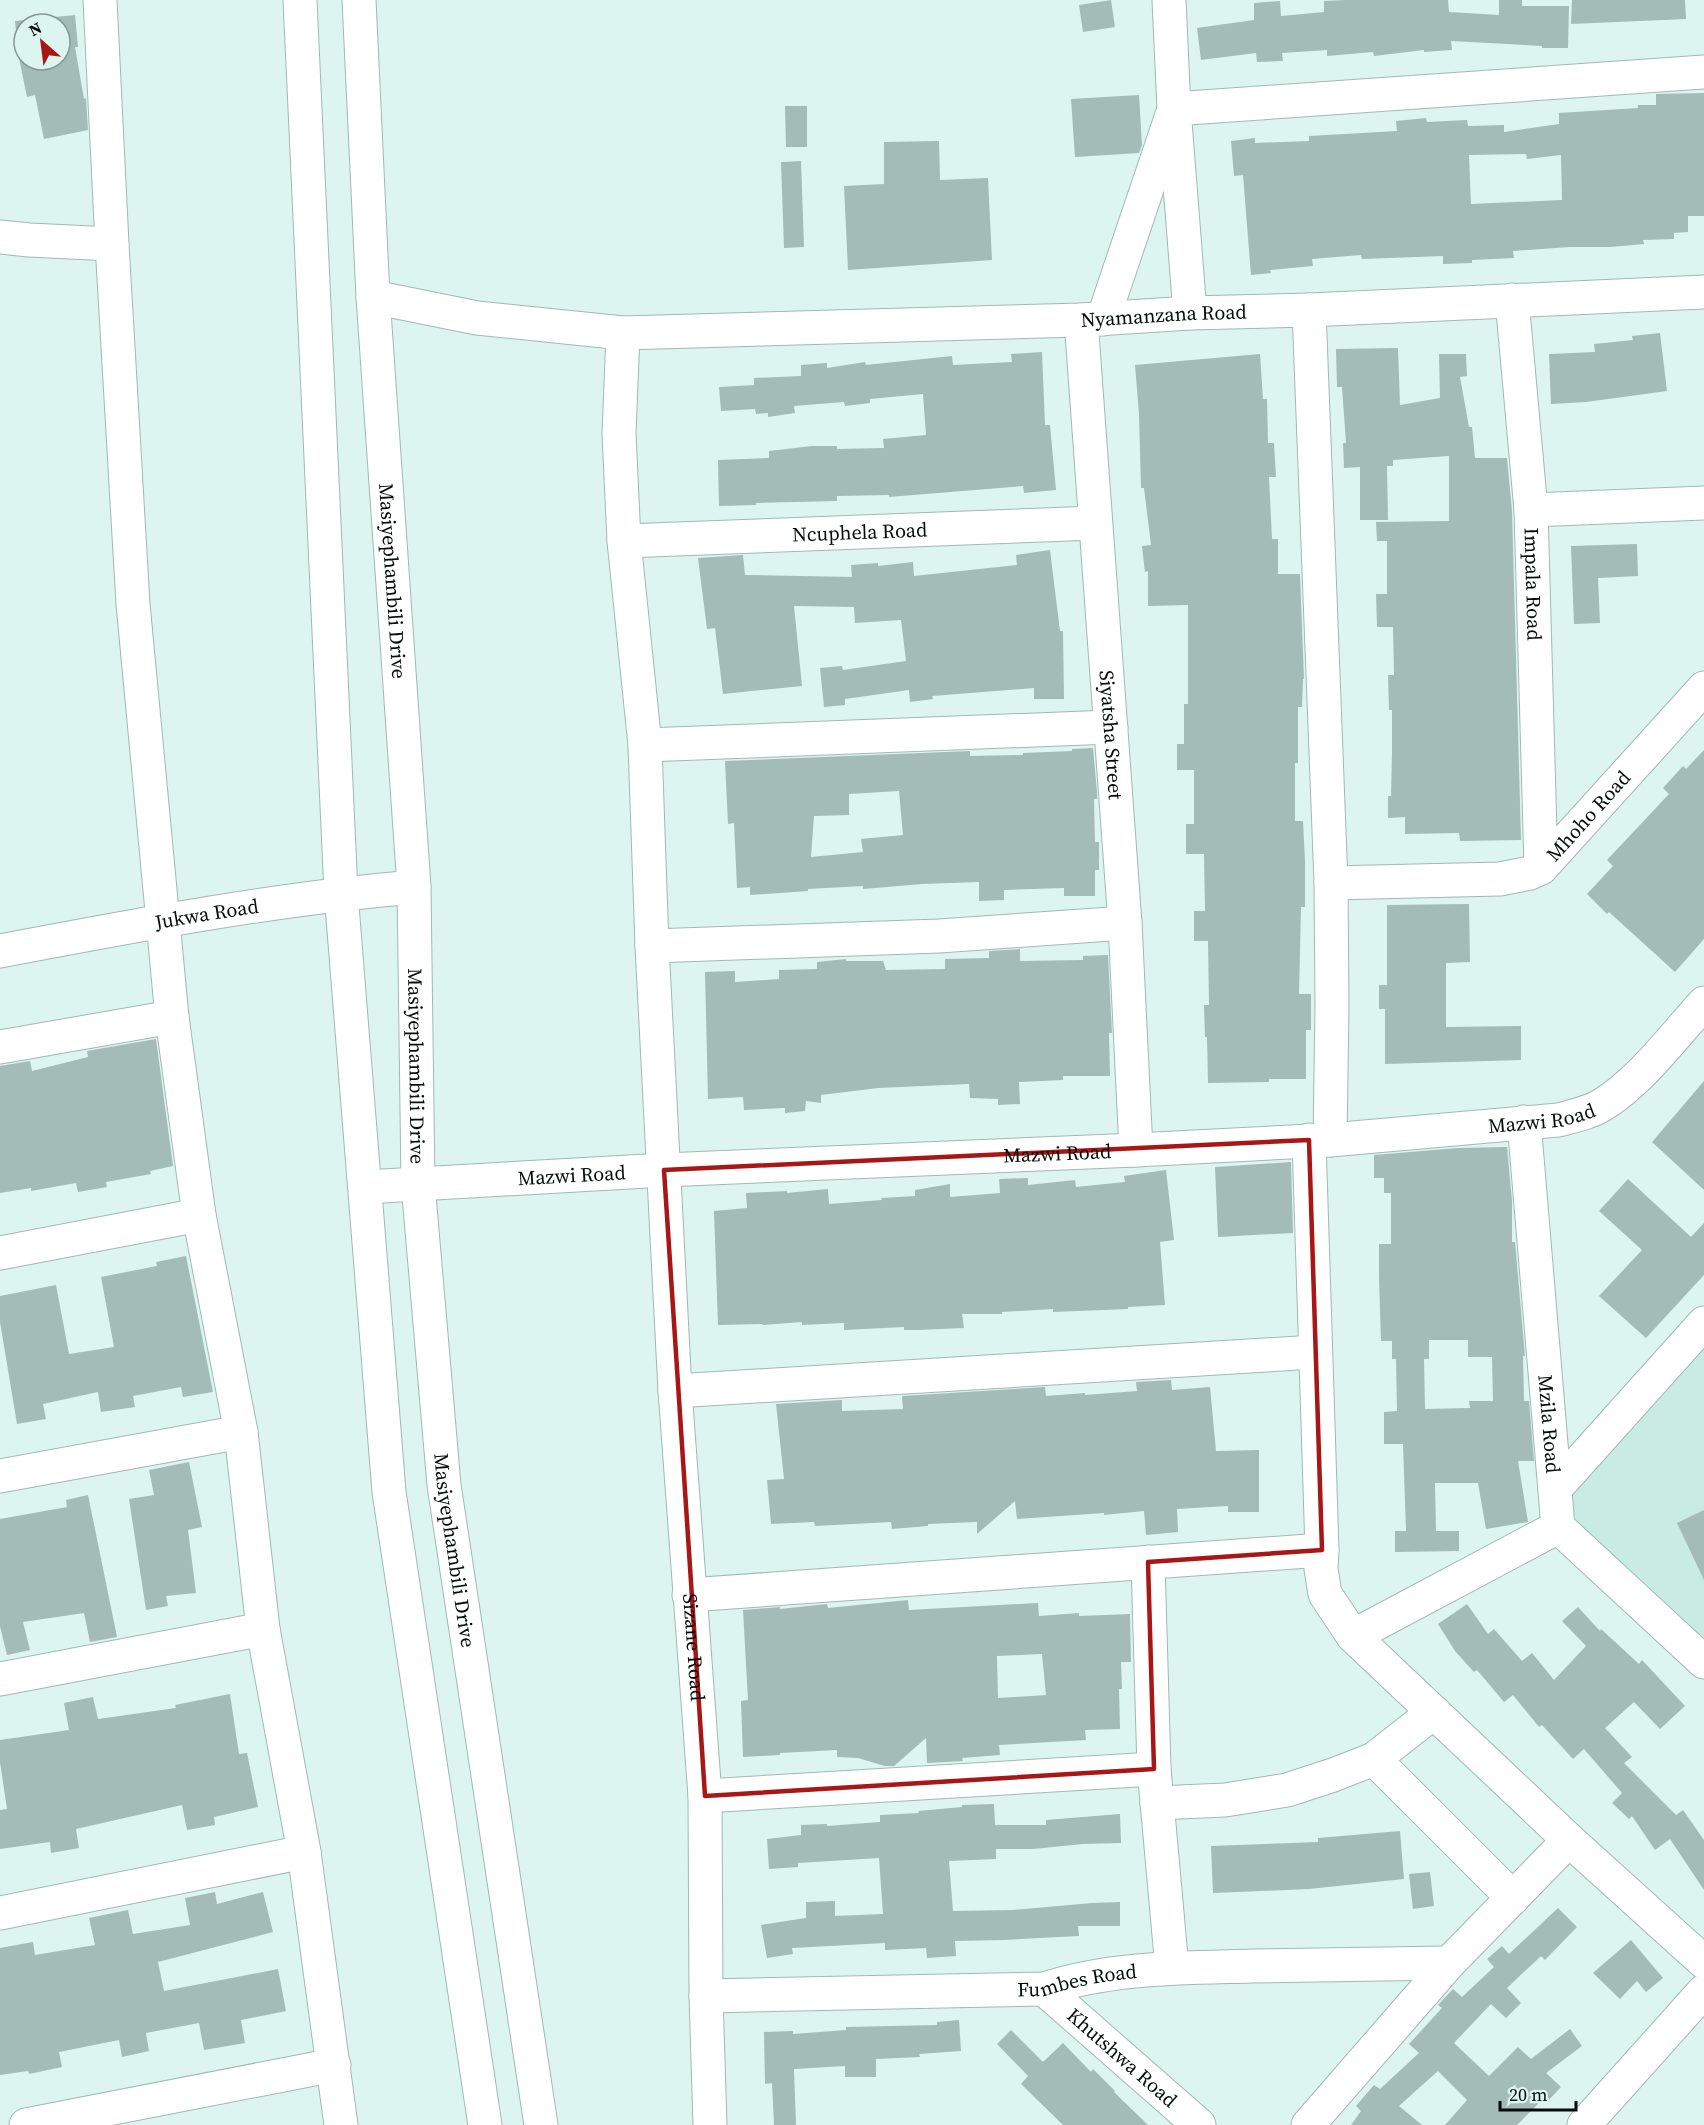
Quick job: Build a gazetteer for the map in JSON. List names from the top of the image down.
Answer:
{
  "streets": {
    "street": [
      "Nyamanzana Road",
      "Ncuphela Road",
      "Masiyephambili Drive",
      "Impala Road",
      "Siyatsha Street",
      "Mhoho Road",
      "Jukwa Road",
      "Mazwi Road",
      "Mzila Road",
      "Sizane Road",
      "Fumbes Road",
      "Khutshwa Road"
    ]
  },
  "crossings": [
    ["Nyamanzana Road", "Masiyephambili Drive"],
    ["Nyamanzana Road", "Impala Road"],
    ["Nyamanzana Road", "Siyatsha Street"],
    ["Nyamanzana Road", "Sizane Road"],
    ["Ncuphela Road", "Siyatsha Street"],
    ["Ncuphela Road", "Sizane Road"],
    ["Masiyephambili Drive", "Jukwa Road"],
    ["Masiyephambili Drive", "Mazwi Road"],
    ["Impala Road", "Mhoho Road"],
    ["Siyatsha Street", "Mazwi Road"],
    ["Mazwi Road", "Mzila Road"],
    ["Mazwi Road", "Sizane Road"],
    ["Sizane Road", "Fumbes Road"],
    ["Fumbes Road", "Khutshwa Road"]
  ],
  "scale_bar": "20 m",
  "north": "top left"
}
